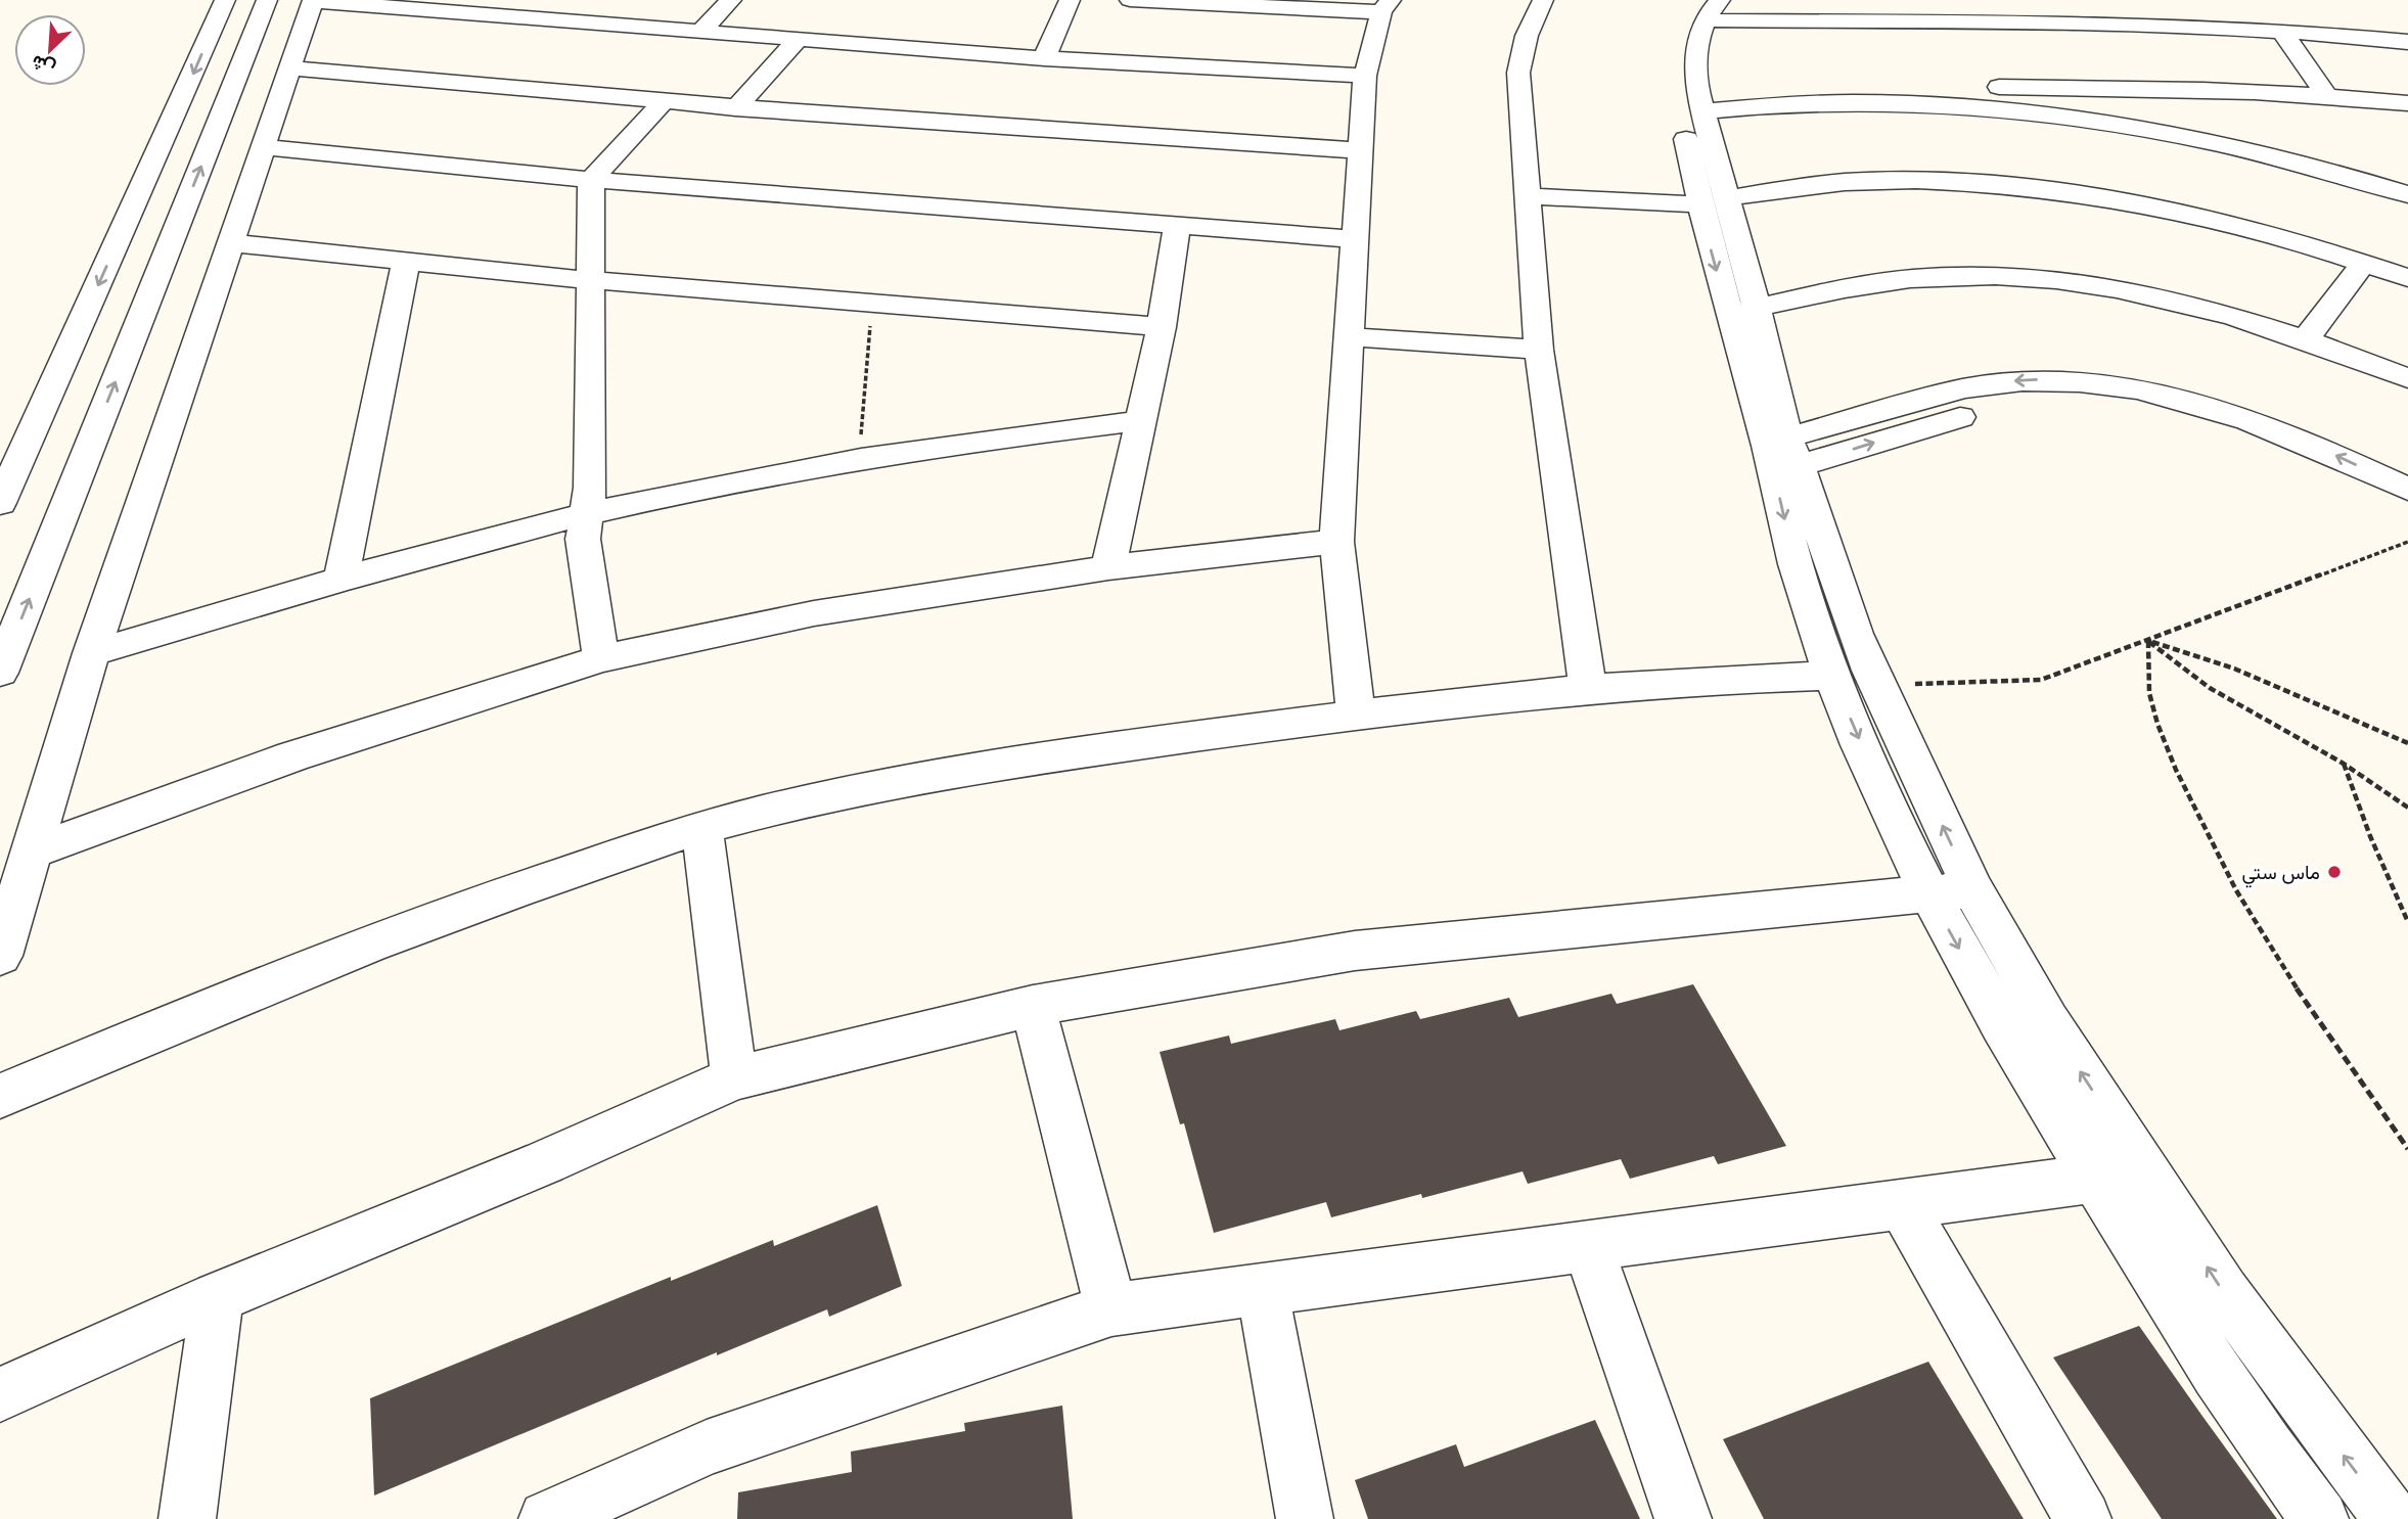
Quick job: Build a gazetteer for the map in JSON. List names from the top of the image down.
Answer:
{
  "places": ["ماس ستي"],
  "north": "bottom left"
}
